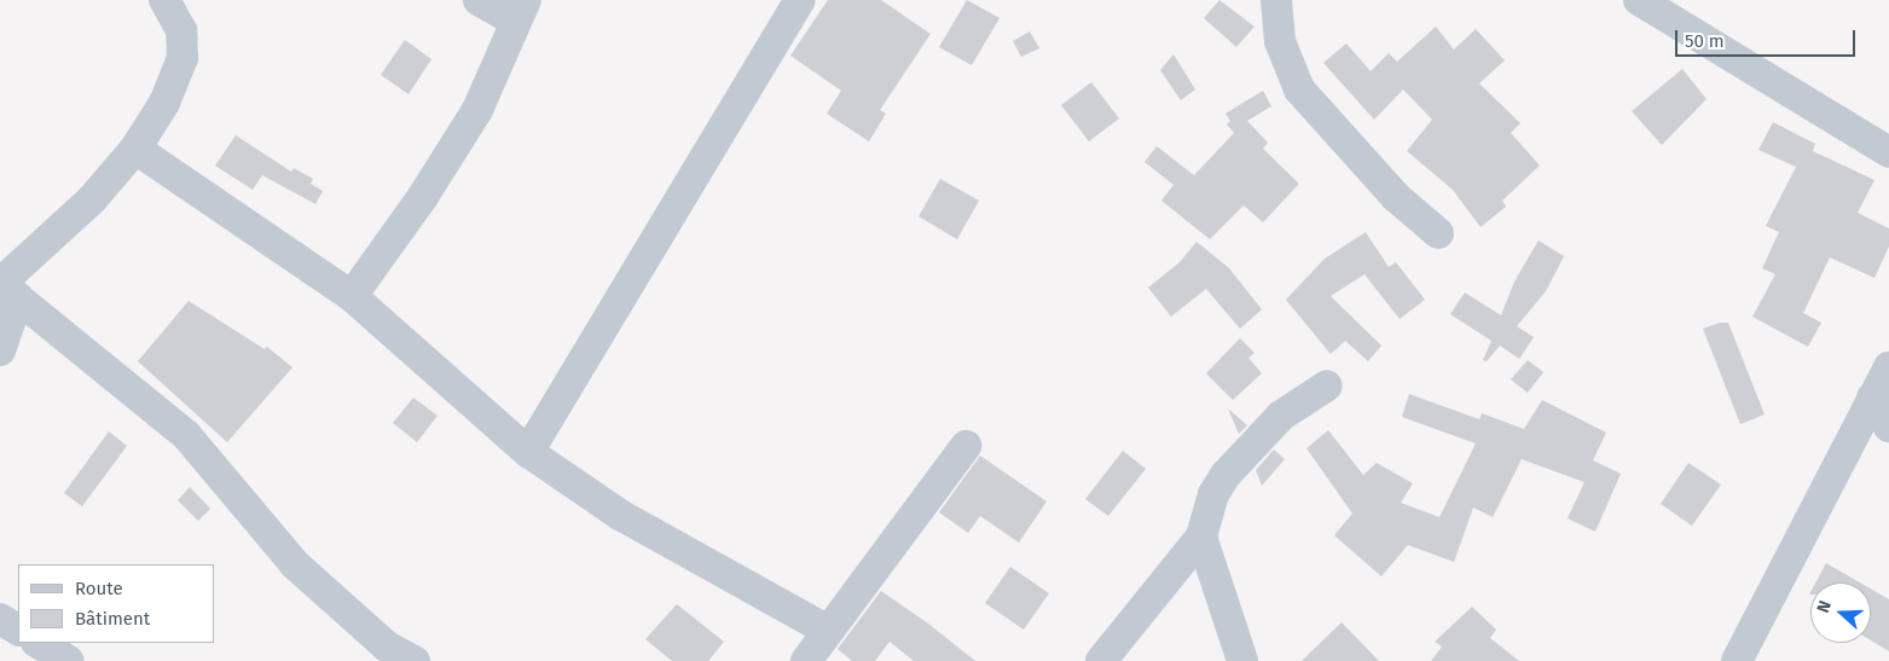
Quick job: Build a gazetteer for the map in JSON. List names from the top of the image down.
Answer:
{
  "legend": ["Route", "Bâtiment"],
  "scale_bar": "50 m",
  "north": "left"
}
